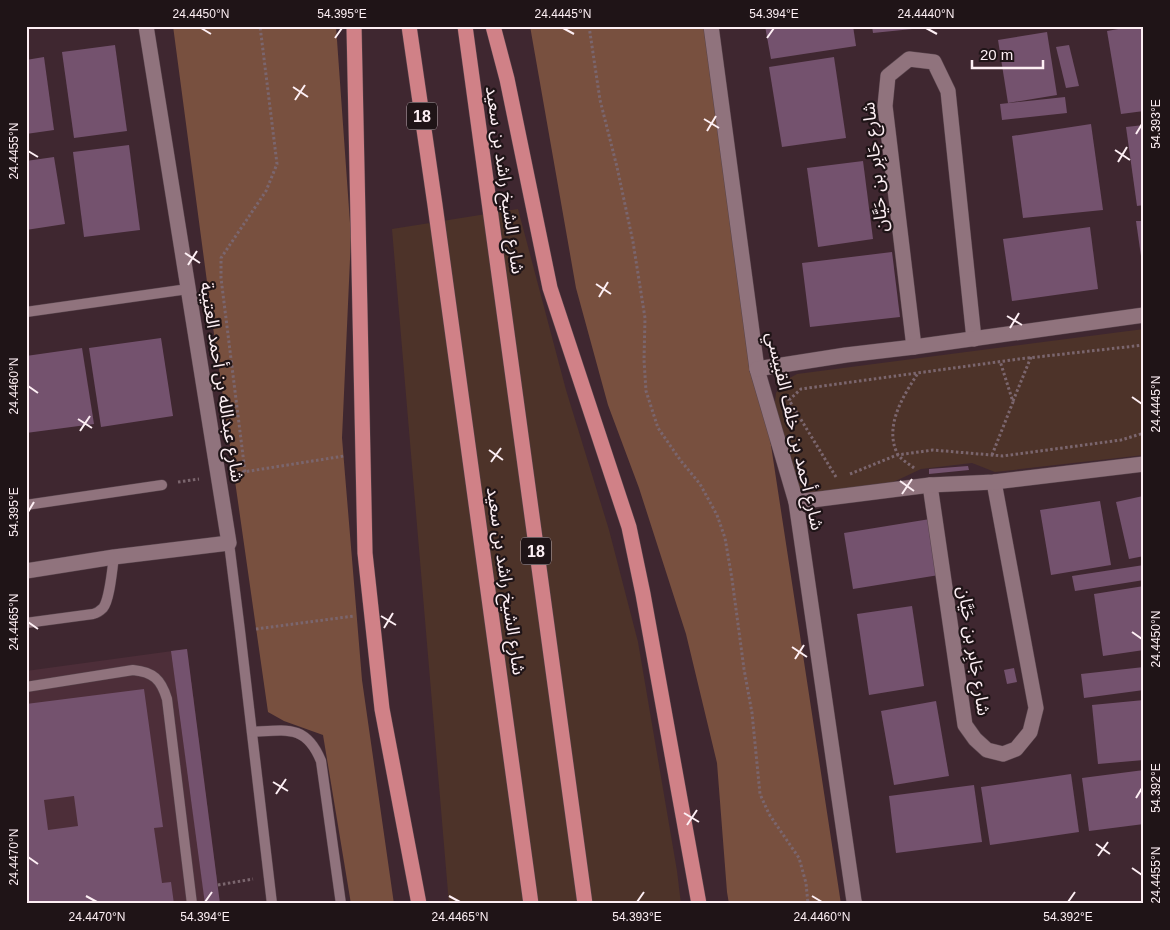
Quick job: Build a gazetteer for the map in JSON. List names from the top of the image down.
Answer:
{
  "streets": {
    "main road": ["18", "شارع الشيخ راشد بن سعيد"],
    "street": ["شارع جَابِر بن حَيَّان", "شارع عبدالله بن أحمد العتيبة", "شارع أحمد بن خلف القبيسي"]
  },
  "scale_bar": "20 m",
  "coordinates": [
    "24.4450°N",
    "54.395°E",
    "24.4445°N",
    "54.394°E",
    "24.4440°N",
    "54.393°E",
    "24.4455°N",
    "24.4460°N",
    "24.4465°N",
    "54.392°E",
    "24.4470°N"
  ]
}
